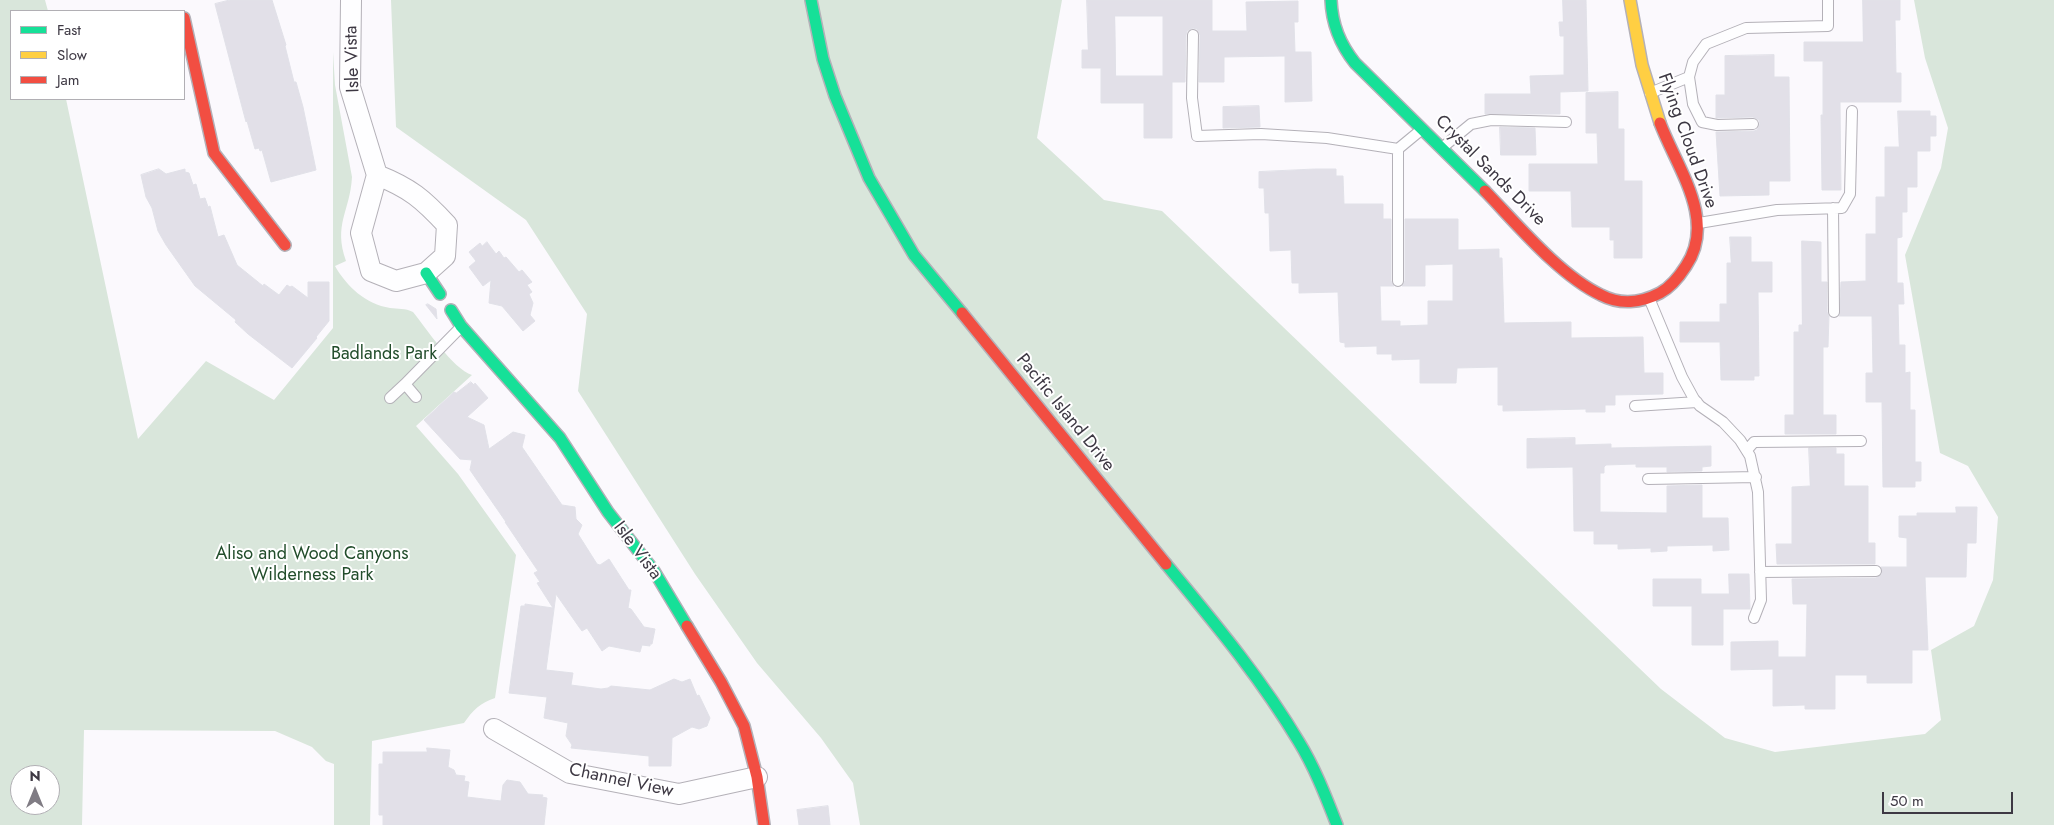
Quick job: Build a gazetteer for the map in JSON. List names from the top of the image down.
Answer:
{
  "streets": {
    "street": [
      "Isle Vista",
      "Flying Cloud Drive",
      "Crystal Sands Drive",
      "Pacific Island Drive",
      "Channel View"
    ]
  },
  "crossings": [
    ["Isle Vista", "Channel View"],
    ["Flying Cloud Drive", "Crystal Sands Drive"]
  ],
  "parks": ["Badlands Park", "Aliso and Wood Canyons Wilderness Park"],
  "legend": ["Fast", "Slow", "Jam"],
  "scale_bar": "50 m",
  "north": "top"
}
